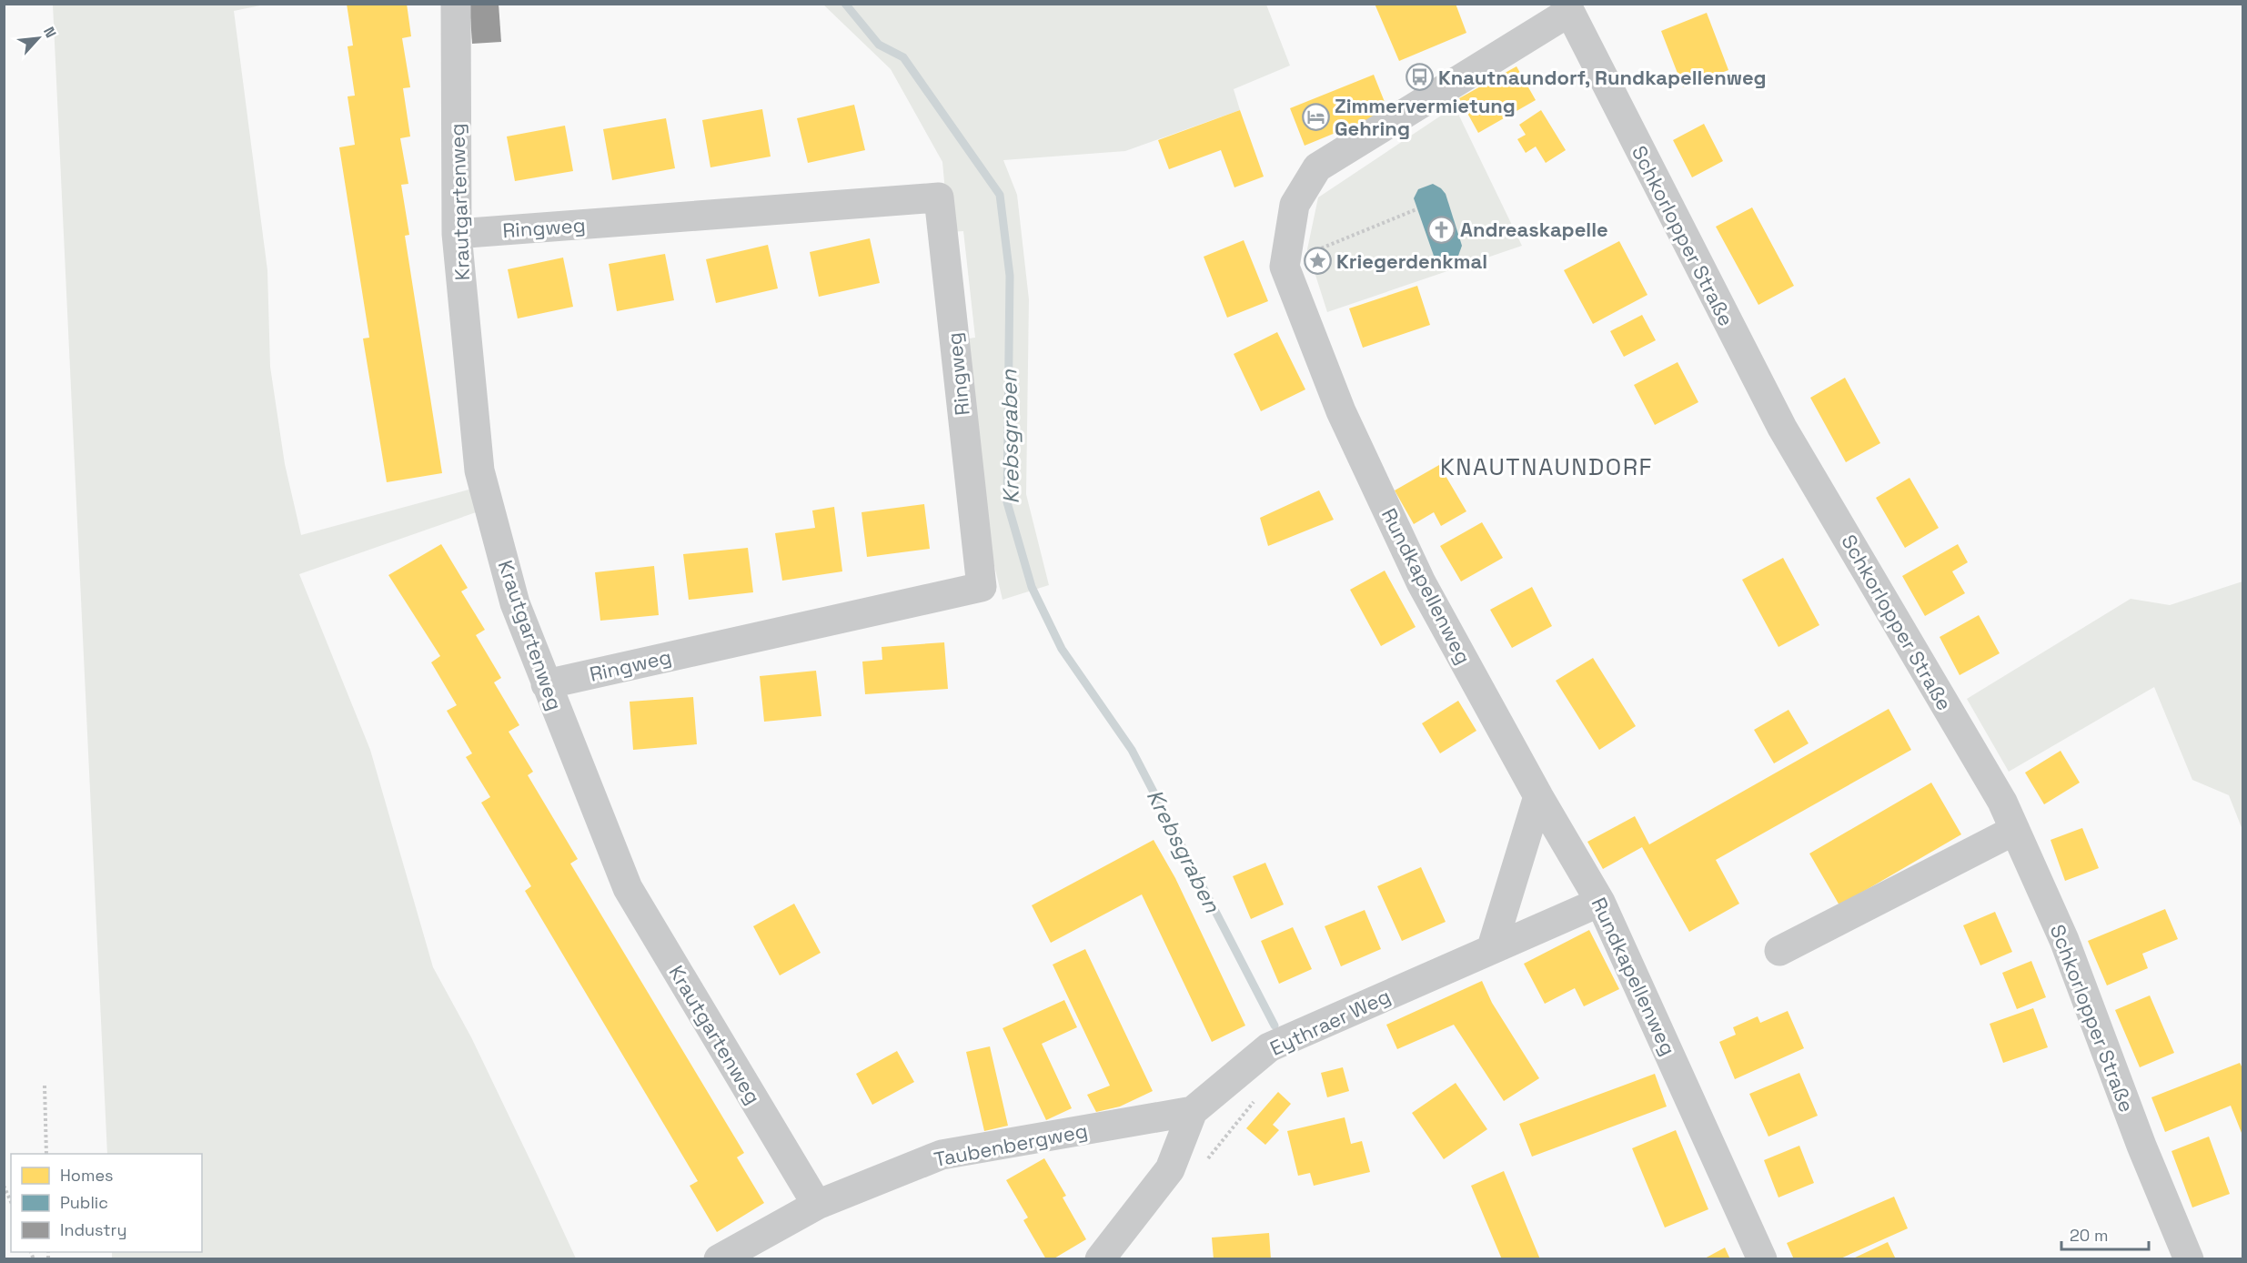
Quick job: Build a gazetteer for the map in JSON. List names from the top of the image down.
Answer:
{
  "streets": {
    "street": [
      "Krautgartenweg",
      "Ringweg",
      "Schkorlopper Straße",
      "Rundkapellenweg",
      "Eythraer Weg",
      "Taubenbergweg"
    ]
  },
  "crossings": [
    ["Krautgartenweg", "Ringweg"],
    ["Krautgartenweg", "Taubenbergweg"],
    ["Schkorlopper Straße", "Rundkapellenweg"],
    ["Rundkapellenweg", "Eythraer Weg"],
    ["Eythraer Weg", "Taubenbergweg"]
  ],
  "districts": ["KNAUTNAUNDORF"],
  "water": ["Krebsgraben"],
  "places": {
    "bus stop": ["Knautnaundorf, Rundkapellenweg"],
    "hotel": ["Zimmervermietung Gehring"],
    "church": ["Andreaskapelle"],
    "place": ["Kriegerdenkmal"]
  },
  "legend": ["Homes", "Public", "Industry"],
  "scale_bar": "20 m",
  "north": "top right"
}
